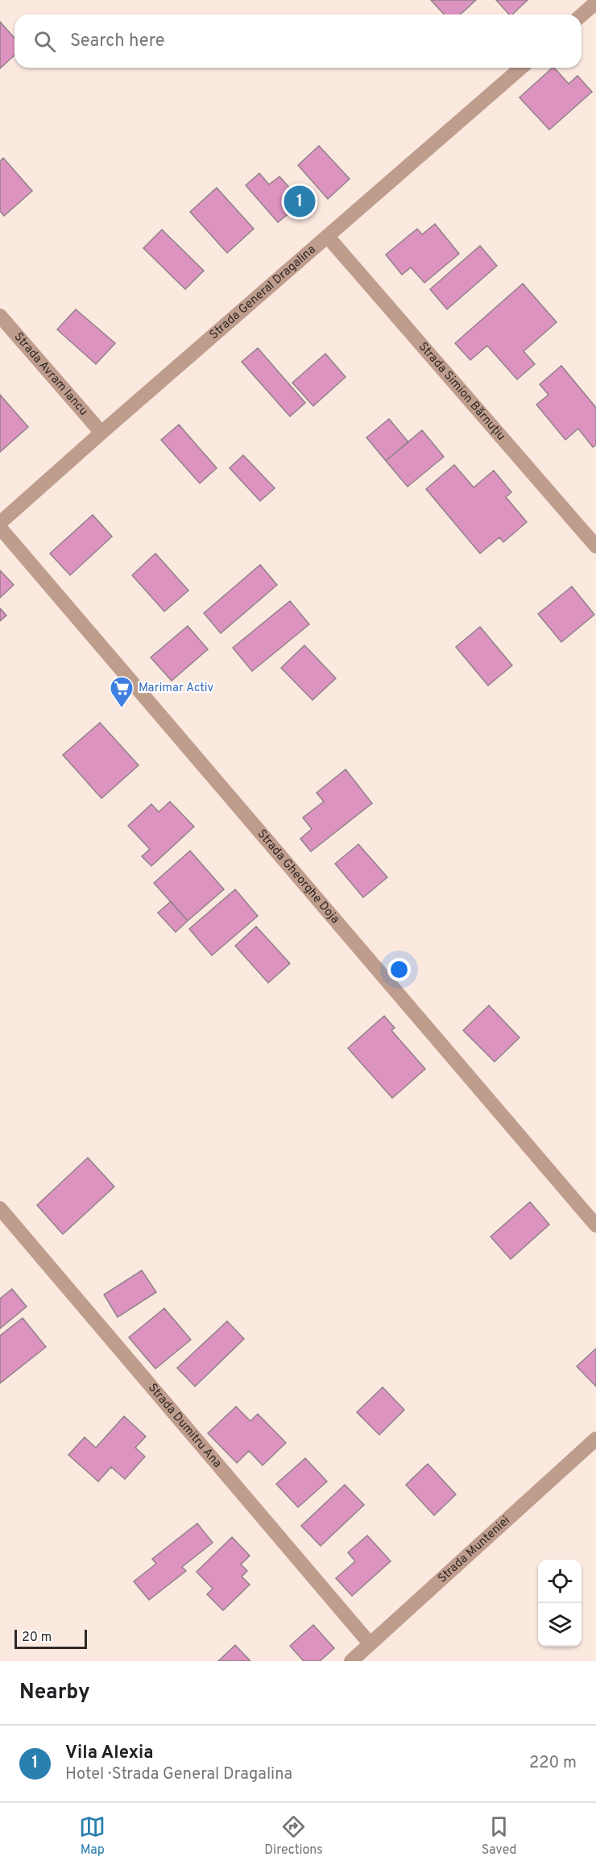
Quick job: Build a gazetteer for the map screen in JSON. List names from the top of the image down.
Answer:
{
  "streets": {
    "street": [
      "Strada General Dragalina",
      "Strada Avram Iancu",
      "Strada Simion Bărnuțiu",
      "Strada Gheorghe Doja",
      "Strada Dumitru Ana",
      "Strada Munteniei"
    ]
  },
  "crossings": [
    ["Strada General Dragalina", "Strada Avram Iancu"],
    ["Strada General Dragalina", "Strada Simion Bărnuțiu"],
    ["Strada Dumitru Ana", "Strada Munteniei"]
  ],
  "places": {
    "supermarket": ["Marimar Activ"]
  },
  "scale_bar": "20 m",
  "page": {
    "search": "Search here",
    "pins": "1",
    "scale": "20 m",
    "heading": "Nearby",
    "list": [
      {
        "mark": "1",
        "name": "Vila Alexia",
        "note": "Hotel · Strada General Dragalina",
        "value": "220 m"
      }
    ],
    "nav": ["Map", "Directions", "Saved"]
  }
}
